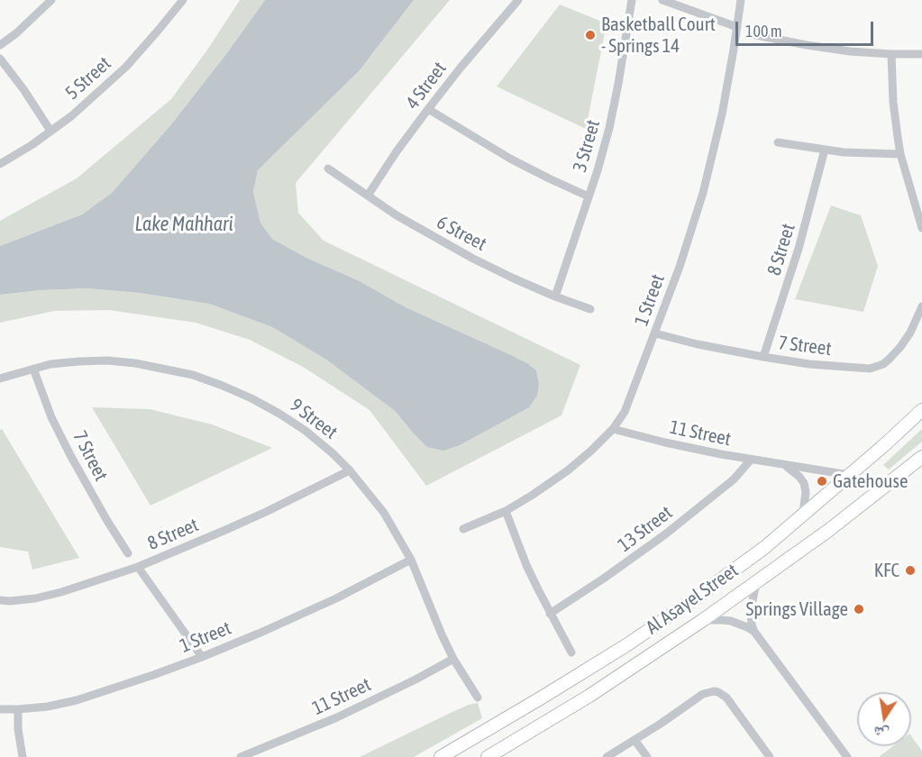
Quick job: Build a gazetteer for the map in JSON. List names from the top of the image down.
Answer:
{
  "streets": {
    "main road": ["Al Asayel Street"],
    "street": [
      "5 Street",
      "4 Street",
      "3 Street",
      "6 Street",
      "8 Street",
      "1 Street",
      "7 Street",
      "9 Street",
      "11 Street",
      "13 Street"
    ]
  },
  "crossings": [
    ["4 Street", "6 Street"],
    ["3 Street", "6 Street"],
    ["8 Street", "7 Street"],
    ["8 Street", "9 Street"],
    ["1 Street", "7 Street"],
    ["1 Street", "9 Street"],
    ["1 Street", "11 Street"],
    ["7 Street", "9 Street"],
    ["9 Street", "11 Street"],
    ["11 Street", "13 Street"],
    ["11 Street", "Al Asayel Street"]
  ],
  "water": ["Lake Mahhari"],
  "places": [
    "Basketball Court - Springs 14",
    "Gatehouse",
    "KFC",
    "Springs Village"
  ],
  "scale_bar": "100 m",
  "north": "bottom"
}
